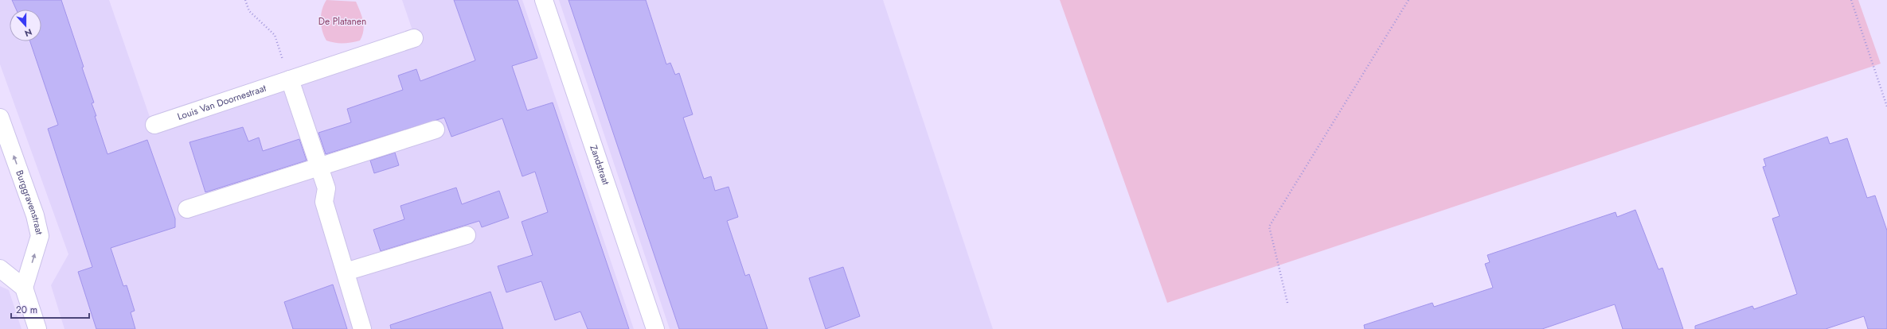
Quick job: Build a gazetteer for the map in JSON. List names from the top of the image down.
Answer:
{
  "streets": {
    "street": ["Louis Van Doornestraat", "Zandstraat", "Burggravenstraat"]
  },
  "one_way": ["Burggravenstraat"],
  "parks": ["De Platanen"],
  "scale_bar": "20 m",
  "north": "bottom"
}
